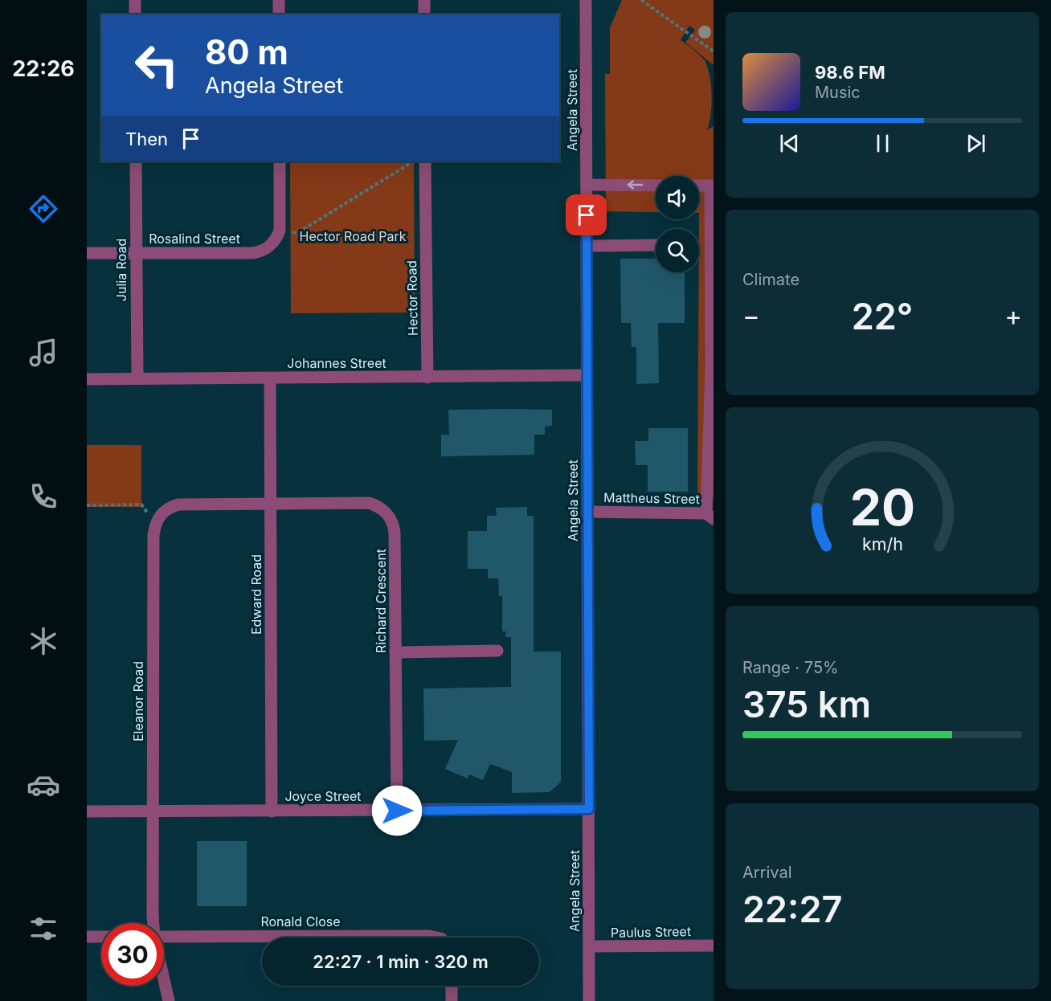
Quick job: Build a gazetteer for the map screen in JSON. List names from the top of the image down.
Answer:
{
  "streets": {
    "street": [
      "Angela Street",
      "Rosalind Street",
      "Julia Road",
      "Hector Road",
      "Johannes Street",
      "Mattheus Street",
      "Edward Road",
      "Richard Crescent",
      "Eleanor Road",
      "Joyce Street",
      "Ronald Close",
      "Paulus Street"
    ]
  },
  "crossings": [
    ["Angela Street", "Johannes Street"],
    ["Angela Street", "Mattheus Street"],
    ["Angela Street", "Joyce Street"],
    ["Angela Street", "Paulus Street"],
    ["Rosalind Street", "Julia Road"],
    ["Julia Road", "Johannes Street"],
    ["Hector Road", "Johannes Street"],
    ["Johannes Street", "Edward Road"],
    ["Edward Road", "Richard Crescent"],
    ["Edward Road", "Joyce Street"],
    ["Richard Crescent", "Joyce Street"],
    ["Eleanor Road", "Joyce Street"]
  ],
  "parks": ["Hector Road Park"],
  "page": {
    "tabs": "22:26",
    "turn": ["80 m", "Angela Street"],
    "song": ["98.6 FM", "Music"],
    "then": "Then",
    "tile": [
      "Climate",
      ["Range · 75%", "375 km"],
      ["Arrival", "22:27"]
    ],
    "heat": ["−", "22°", "+"],
    "limit": "30",
    "trip": "22:27 · 1 min · 320 m",
    "gauge": ["20", "km/h"]
  }
}
